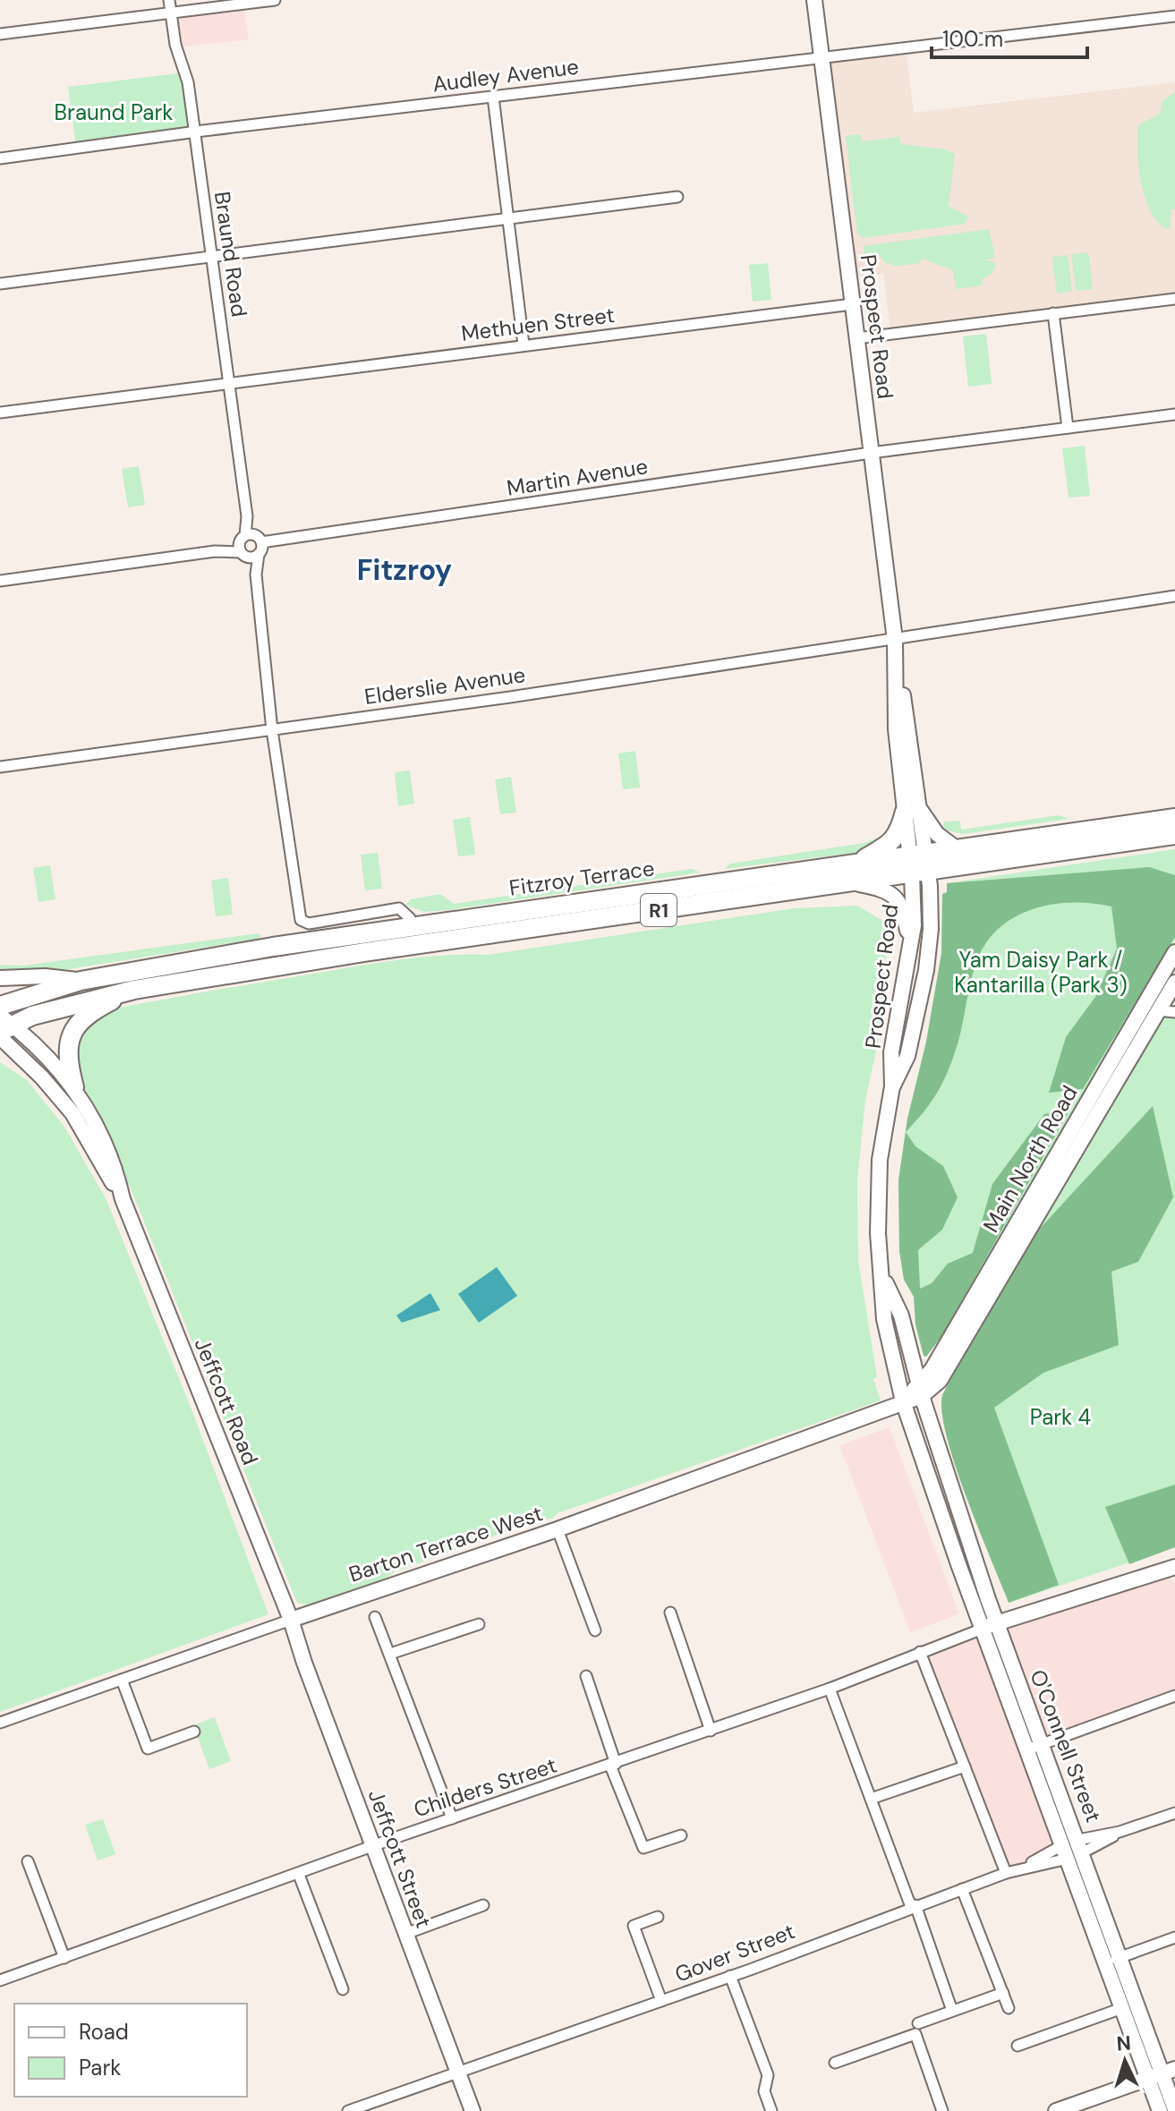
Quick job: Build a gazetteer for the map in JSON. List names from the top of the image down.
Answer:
{
  "streets": {
    "highway": ["Fitzroy Terrace", "R1"],
    "main road": [
      "Prospect Road",
      "Main North Road",
      "Jeffcott Road",
      "Barton Terrace West",
      "O'Connell Street",
      "Jeffcott Street"
    ],
    "street": [
      "Audley Avenue",
      "Braund Road",
      "Methuen Street",
      "Martin Avenue",
      "Elderslie Avenue",
      "Childers Street",
      "Gover Street"
    ]
  },
  "crossings": [
    ["Audley Avenue", "Braund Road"],
    ["Audley Avenue", "Prospect Road"],
    ["Braund Road", "Methuen Street"],
    ["Braund Road", "Martin Avenue"],
    ["Methuen Street", "Prospect Road"],
    ["Prospect Road", "Martin Avenue"],
    ["Prospect Road", "Elderslie Avenue"],
    ["Prospect Road", "Fitzroy Terrace"],
    ["Prospect Road", "Main North Road"],
    ["Prospect Road", "Barton Terrace West"],
    ["Prospect Road", "O'Connell Street"],
    ["Fitzroy Terrace", "Jeffcott Road"],
    ["Main North Road", "O'Connell Street"],
    ["Jeffcott Road", "Barton Terrace West"],
    ["Jeffcott Road", "Jeffcott Street"],
    ["Barton Terrace West", "O'Connell Street"],
    ["Barton Terrace West", "Jeffcott Street"],
    ["O'Connell Street", "Childers Street"],
    ["O'Connell Street", "Gover Street"],
    ["Childers Street", "Jeffcott Street"],
    ["Jeffcott Street", "Gover Street"]
  ],
  "districts": ["Fitzroy"],
  "parks": ["Braund Park", "Yam Daisy Park / Kantarilla (Park 3)", "Park 4"],
  "legend": ["Road", "Park"],
  "scale_bar": "100 m",
  "north": "top"
}
